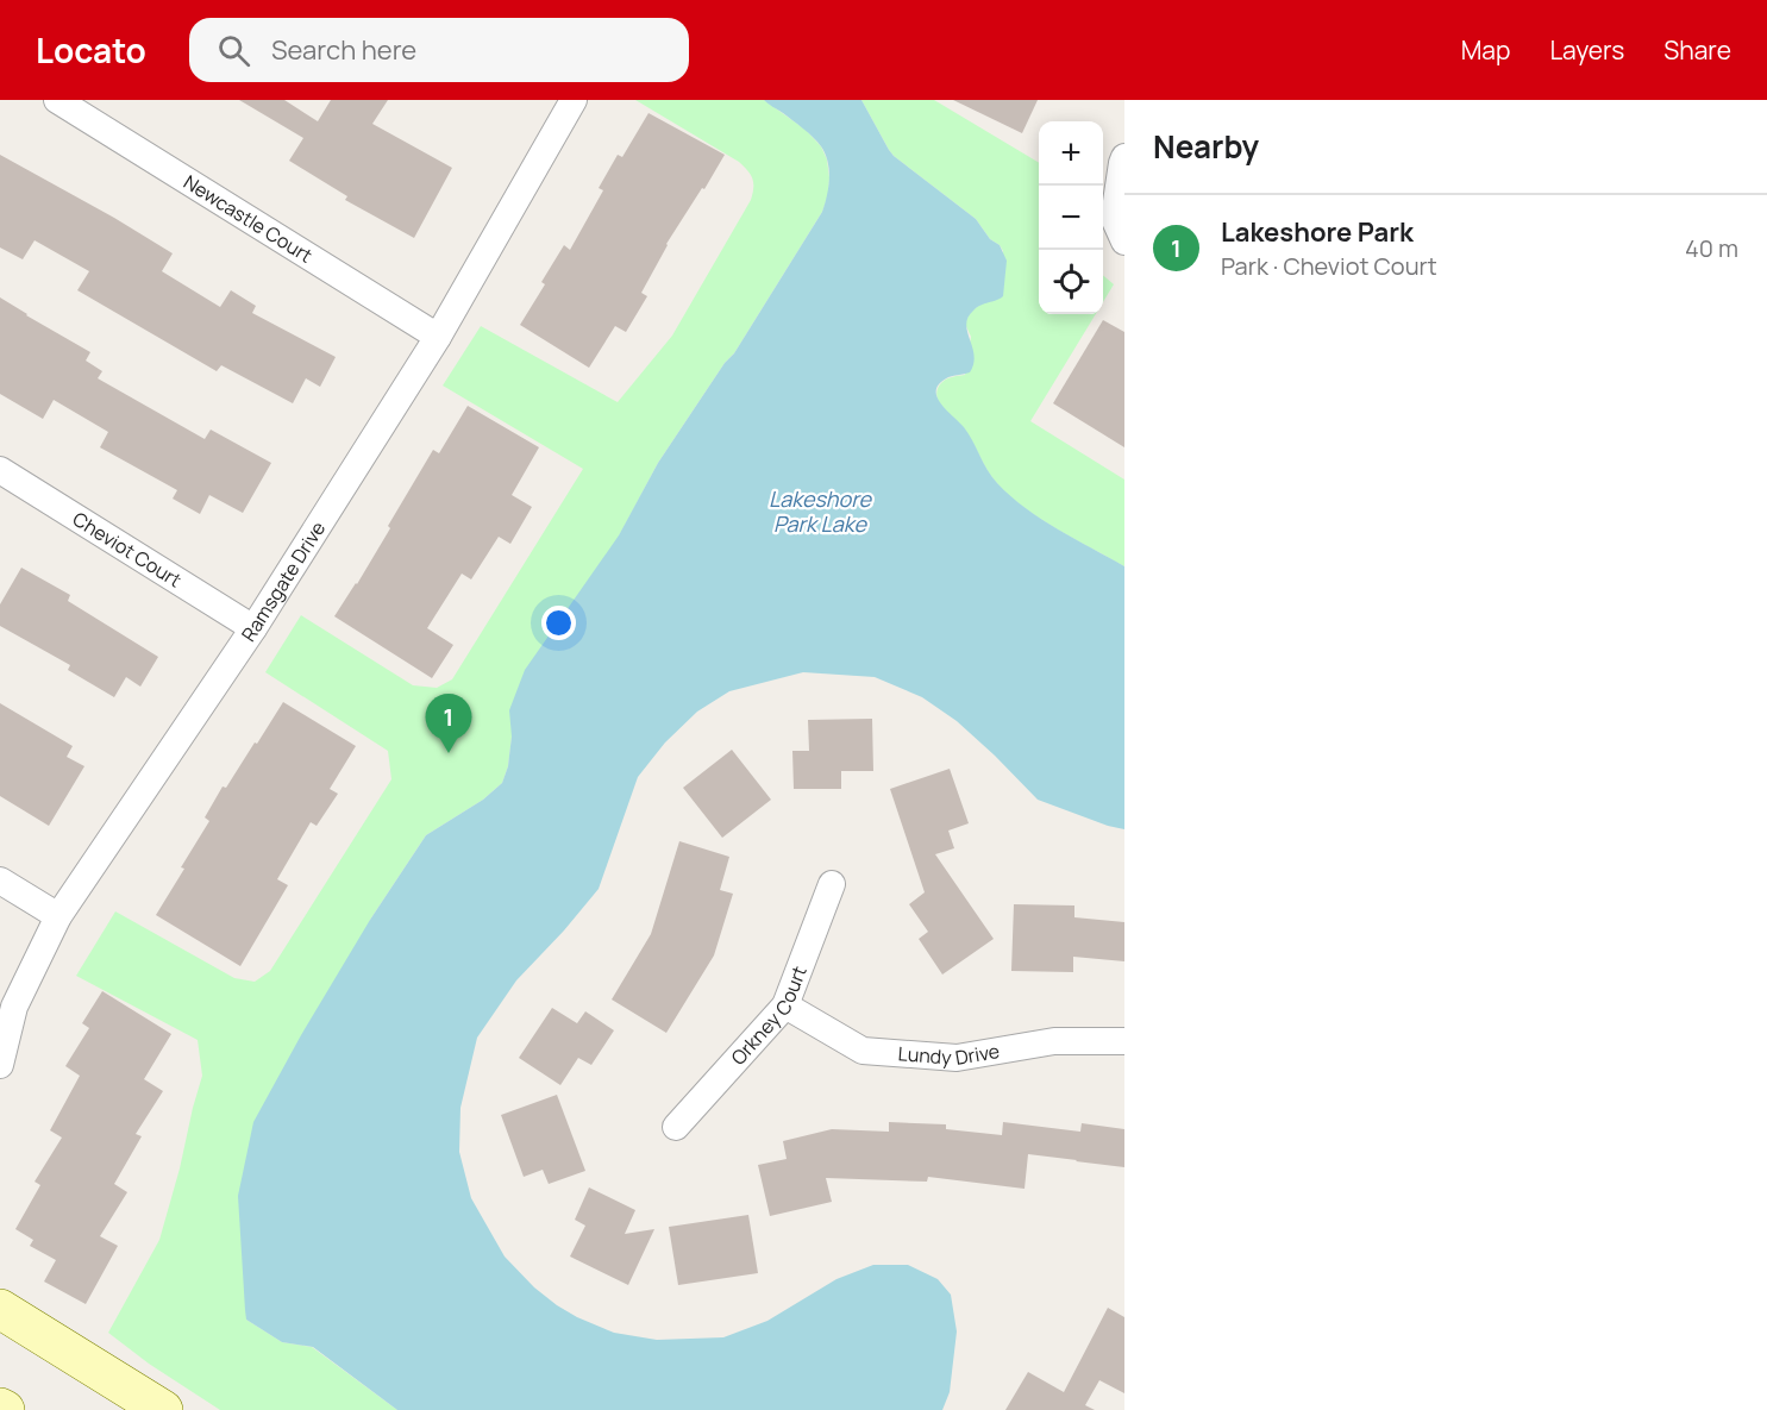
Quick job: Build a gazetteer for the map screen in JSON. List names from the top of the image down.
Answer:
{
  "streets": {
    "street": [
      "Newcastle Court",
      "Cheviot Court",
      "Ramsgate Drive",
      "Orkney Court",
      "Lundy Drive"
    ]
  },
  "crossings": [
    ["Newcastle Court", "Ramsgate Drive"],
    ["Cheviot Court", "Ramsgate Drive"],
    ["Orkney Court", "Lundy Drive"]
  ],
  "water": ["Lakeshore Park Lake"],
  "page": {
    "header": "Locato",
    "search": "Search here",
    "nav": ["Map", "Layers", "Share"],
    "heading": "Nearby",
    "map_buttons": ["+", "−"],
    "list": [
      {
        "mark": "1",
        "name": "Lakeshore Park",
        "note": "Park · Cheviot Court",
        "value": "40 m"
      }
    ],
    "pins": "1"
  }
}
